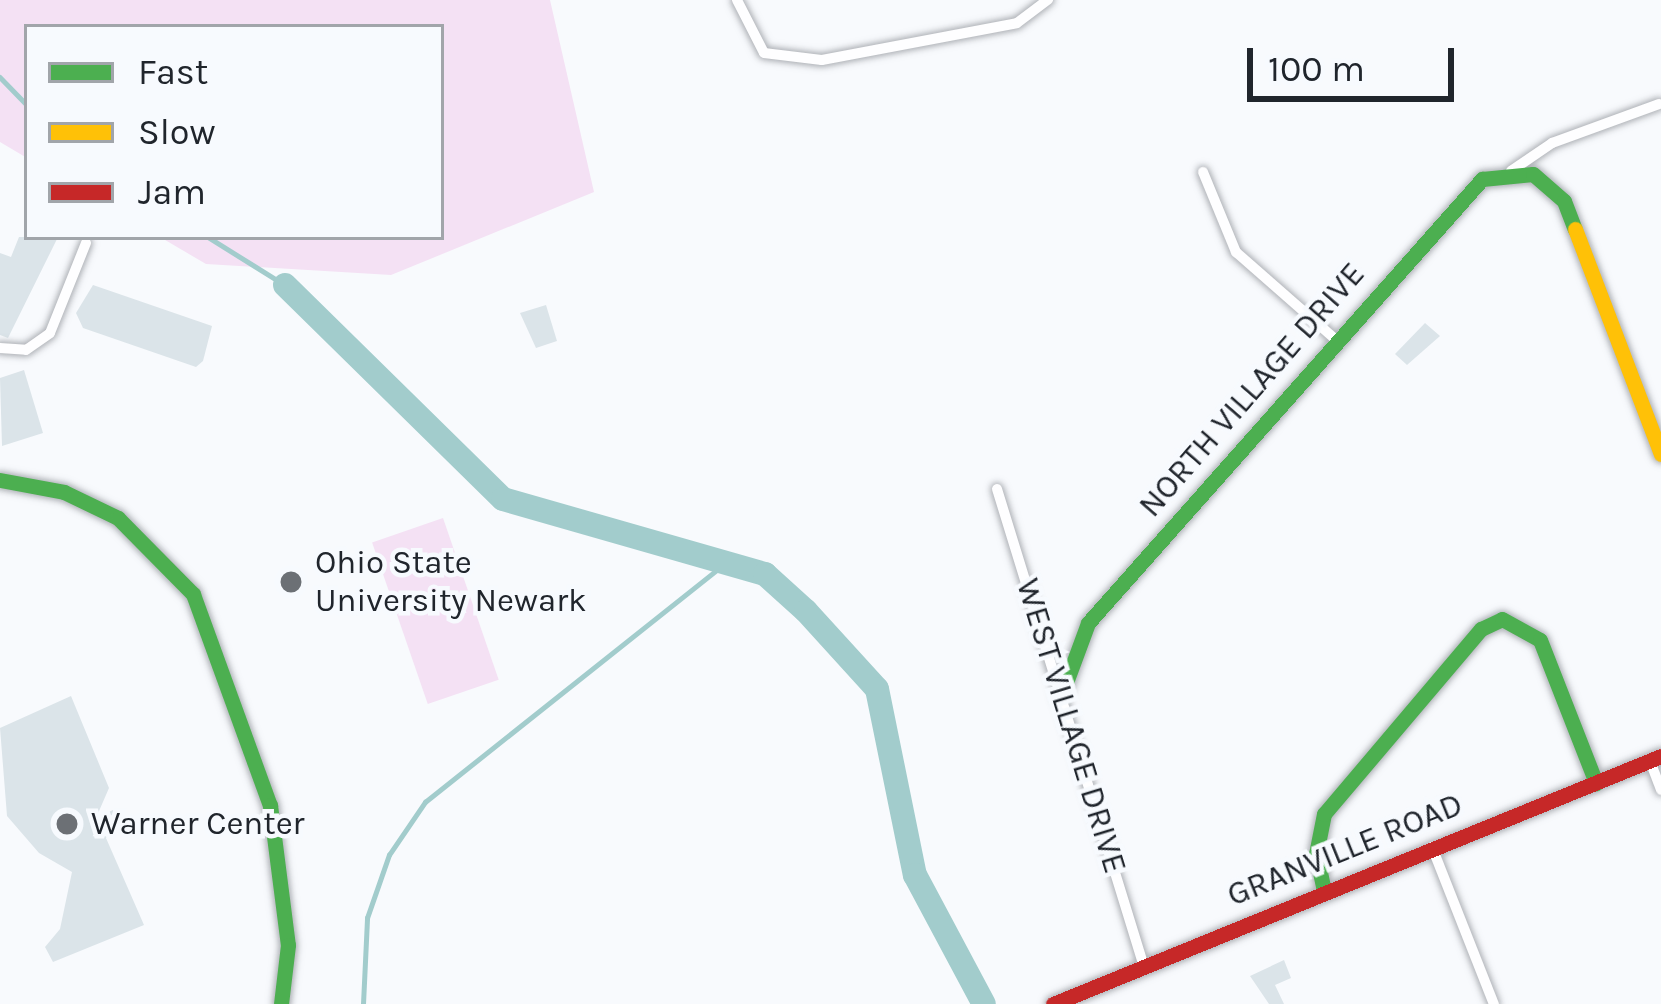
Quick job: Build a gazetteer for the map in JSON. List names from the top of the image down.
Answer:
{
  "streets": {
    "street": ["NORTH VILLAGE DRIVE", "WEST VILLAGE DRIVE", "GRANVILLE ROAD"]
  },
  "crossings": [
    ["NORTH VILLAGE DRIVE", "WEST VILLAGE DRIVE"],
    ["WEST VILLAGE DRIVE", "GRANVILLE ROAD"]
  ],
  "places": ["Ohio State University Newark", "Warner Center"],
  "legend": ["Fast", "Slow", "Jam"],
  "scale_bar": "100 m"
}
